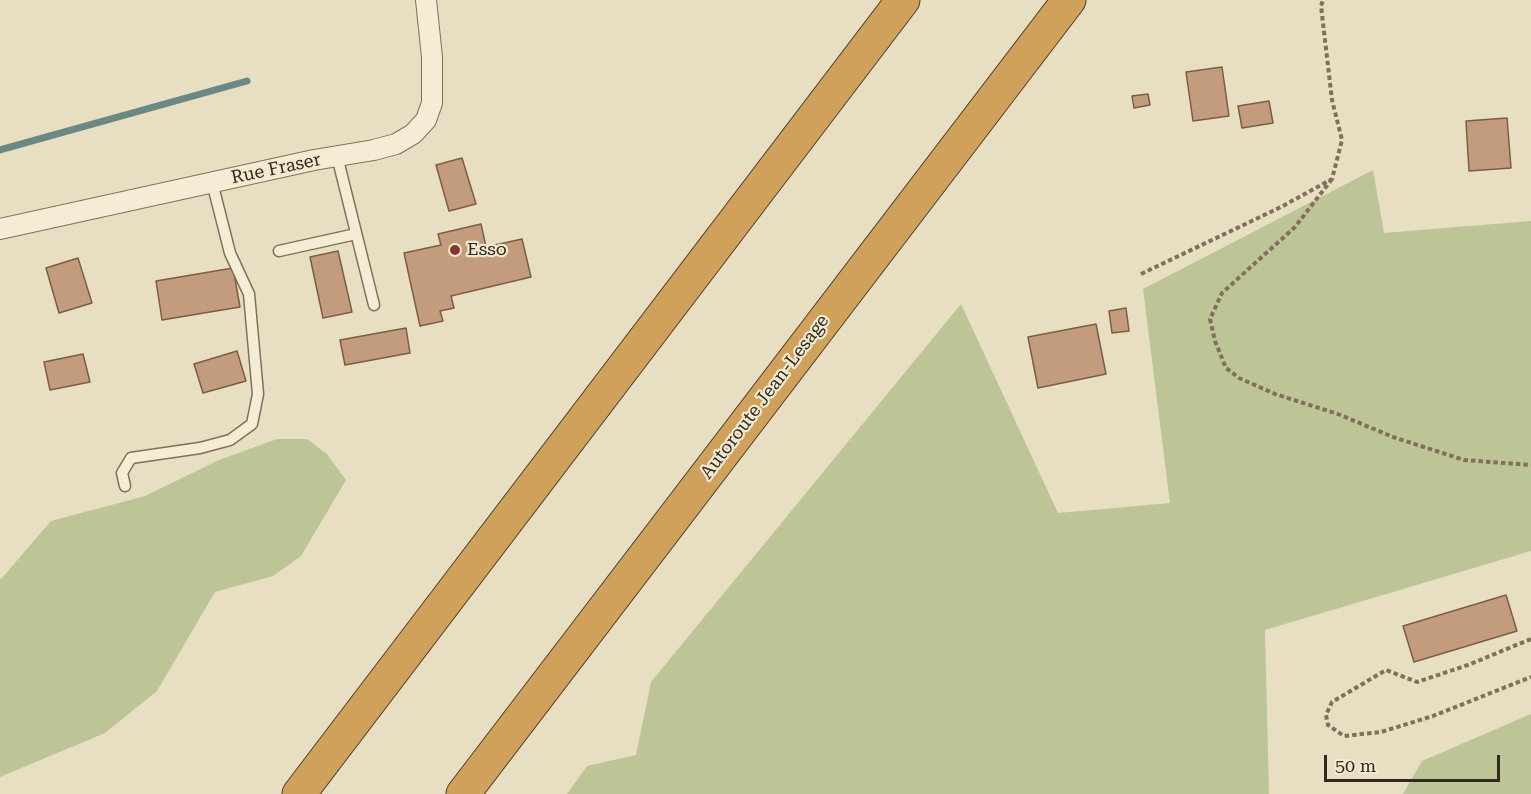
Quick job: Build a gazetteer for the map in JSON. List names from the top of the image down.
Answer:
{
  "streets": {
    "highway": ["Autoroute Jean-Lesage"],
    "street": ["Rue Fraser"]
  },
  "places": ["Esso"],
  "scale_bar": "50 m"
}
